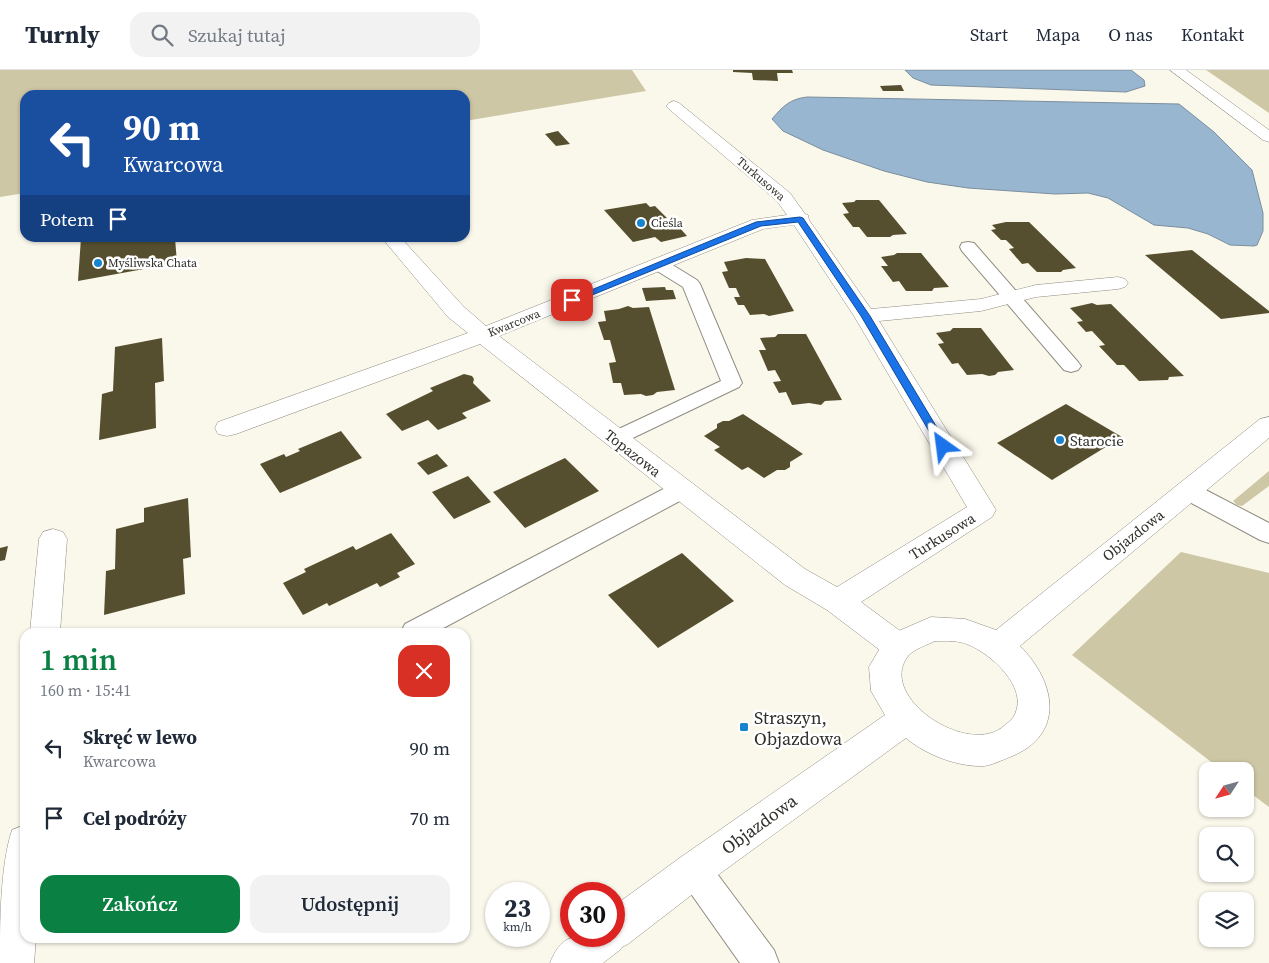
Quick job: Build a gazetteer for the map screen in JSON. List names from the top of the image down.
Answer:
{
  "streets": {
    "street": [
      "Turkusowa",
      "Kwarcowa",
      "Topazowa",
      "Objazdowa"
    ]
  },
  "crossings": [
    ["Turkusowa", "Kwarcowa"],
    ["Turkusowa", "Topazowa"],
    ["Kwarcowa", "Topazowa"],
    ["Topazowa", "Objazdowa"]
  ],
  "places": {
    "other": ["Cieśla", "Myśliwska Chata", "Starocie"],
    "transit": ["Straszyn, Objazdowa"]
  },
  "north": "bottom left",
  "page": {
    "header": "Turnly",
    "search": "Szukaj tutaj",
    "nav": [
      "Start",
      "Mapa",
      "O nas",
      "Kontakt"
    ],
    "turn": ["90 m", "Kwarcowa"],
    "then": "Potem",
    "heading": ["1 min", "160 m · 15:41"],
    "list": [
      {
        "name": "Skręć w lewo",
        "note": "Kwarcowa",
        "value": "90 m"
      },
      {
        "name": "Cel podróży",
        "value": "70 m"
      }
    ],
    "buttons": ["Zakończ", "Udostępnij"],
    "speed": "23 km/h",
    "limit": "30"
  }
}
